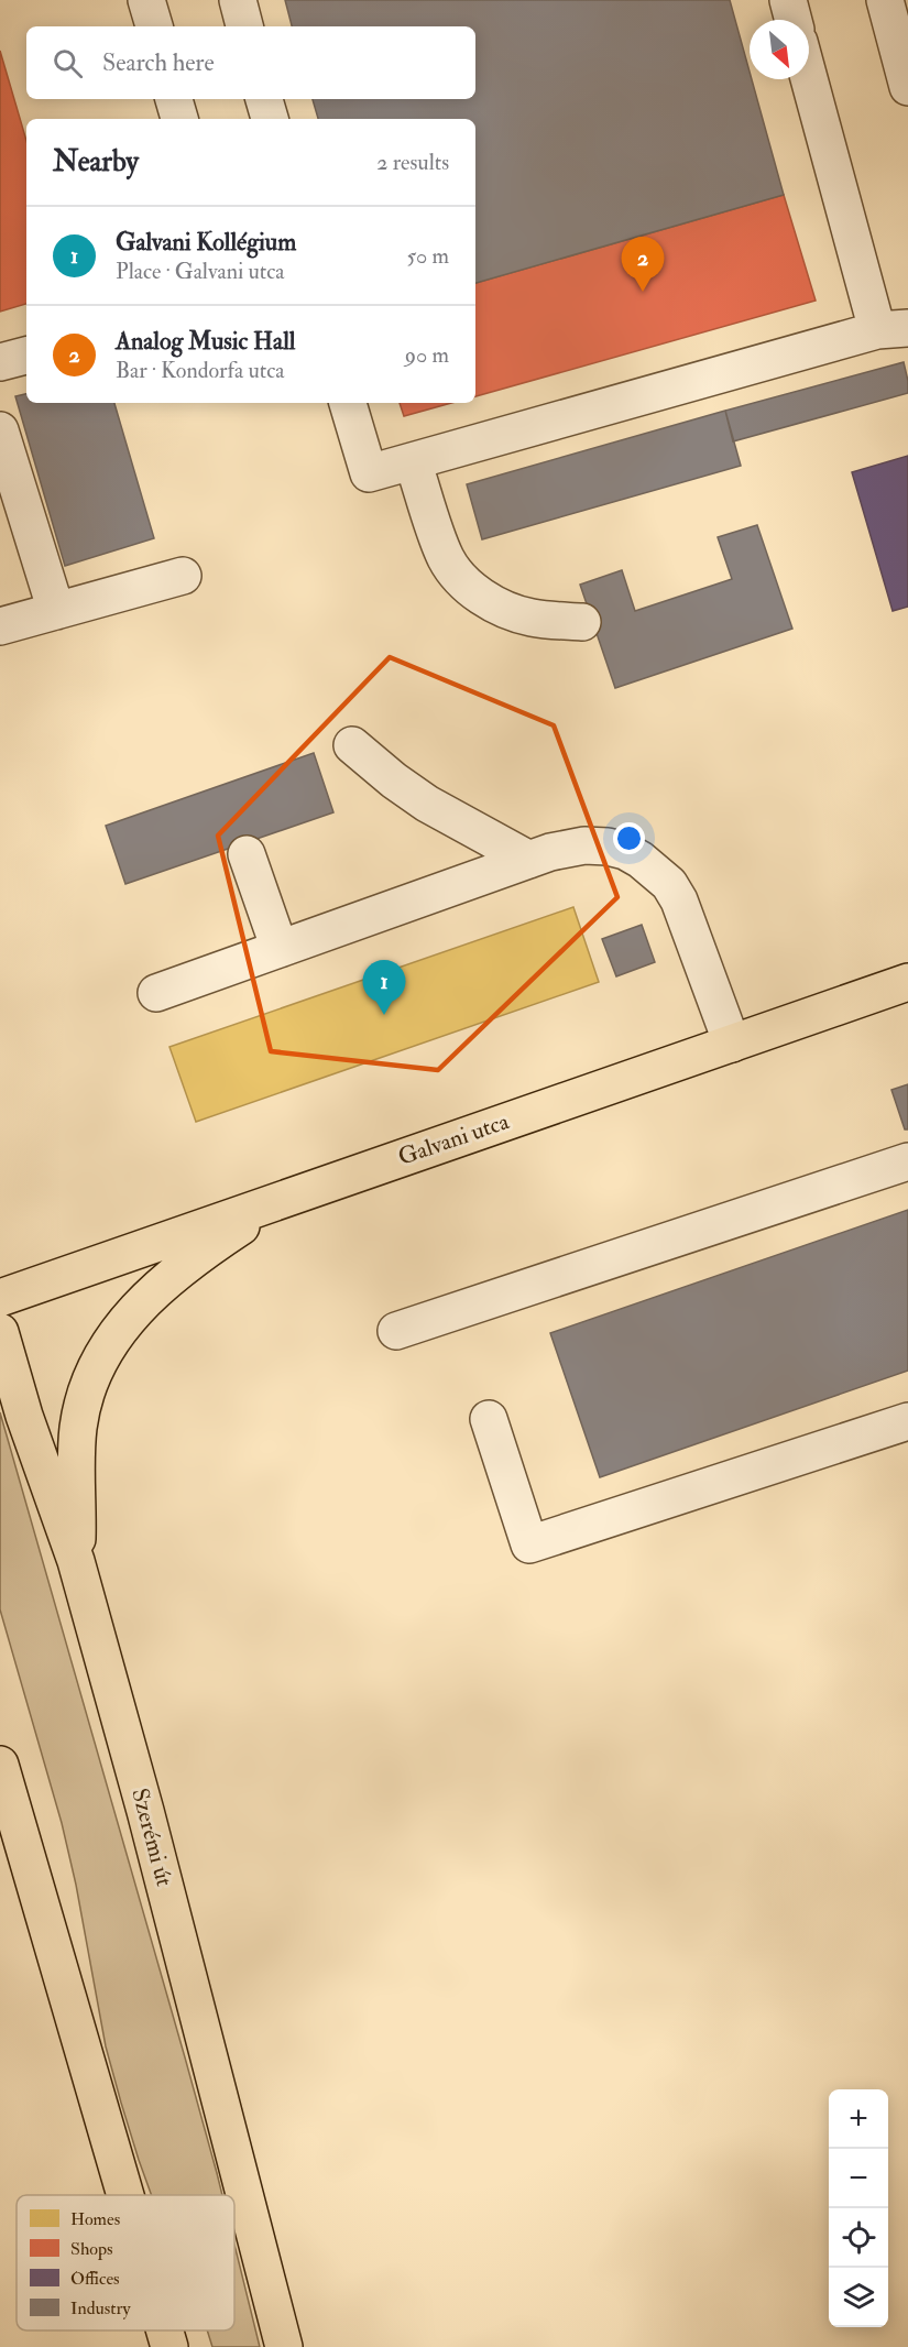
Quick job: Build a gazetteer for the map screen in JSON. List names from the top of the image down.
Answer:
{
  "streets": {
    "main road": ["Galvani utca", "Szerémi út"]
  },
  "legend": [
    "Homes",
    "Shops",
    "Offices",
    "Industry"
  ],
  "north": "bottom right",
  "page": {
    "search": "Search here",
    "heading": ["Nearby", "2 results"],
    "list": [
      {
        "mark": "1",
        "name": "Galvani Kollégium",
        "note": "Place · Galvani utca",
        "value": "50 m"
      },
      {
        "mark": "2",
        "name": "Analog Music Hall",
        "note": "Bar · Kondorfa utca",
        "value": "90 m"
      }
    ],
    "pins": ["2", "1"],
    "map_buttons": ["+", "−"]
  }
}
